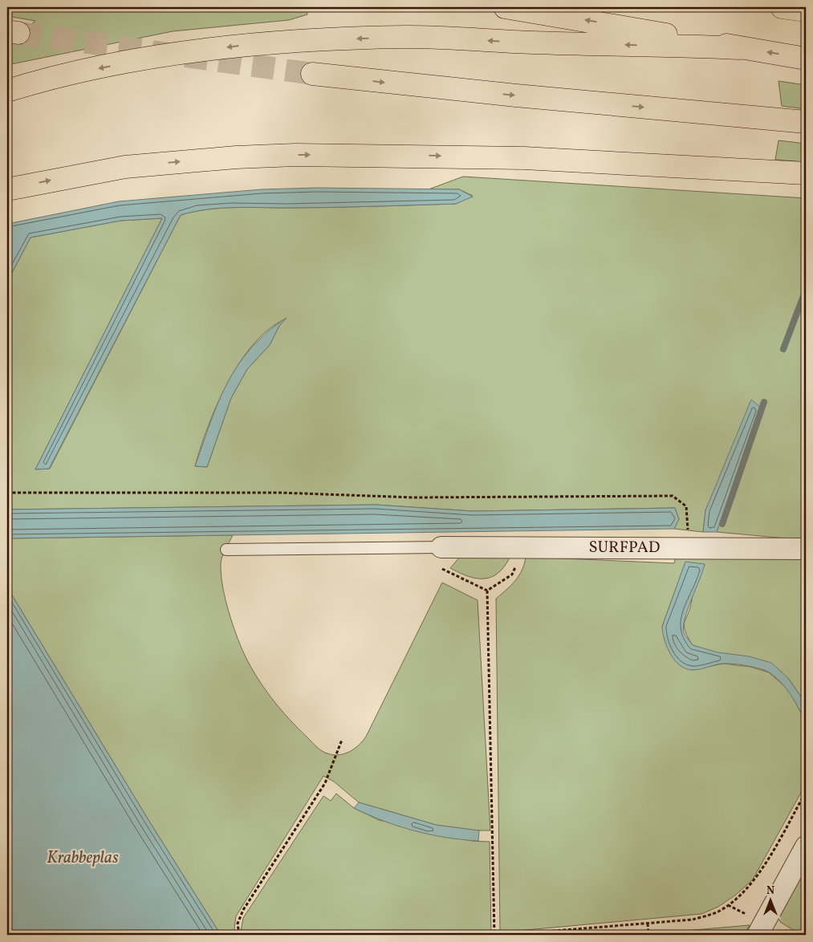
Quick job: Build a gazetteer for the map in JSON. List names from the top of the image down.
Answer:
{
  "streets": {
    "street": ["SURFPAD"]
  },
  "water": ["Krabbeplas"],
  "north": "top"
}
